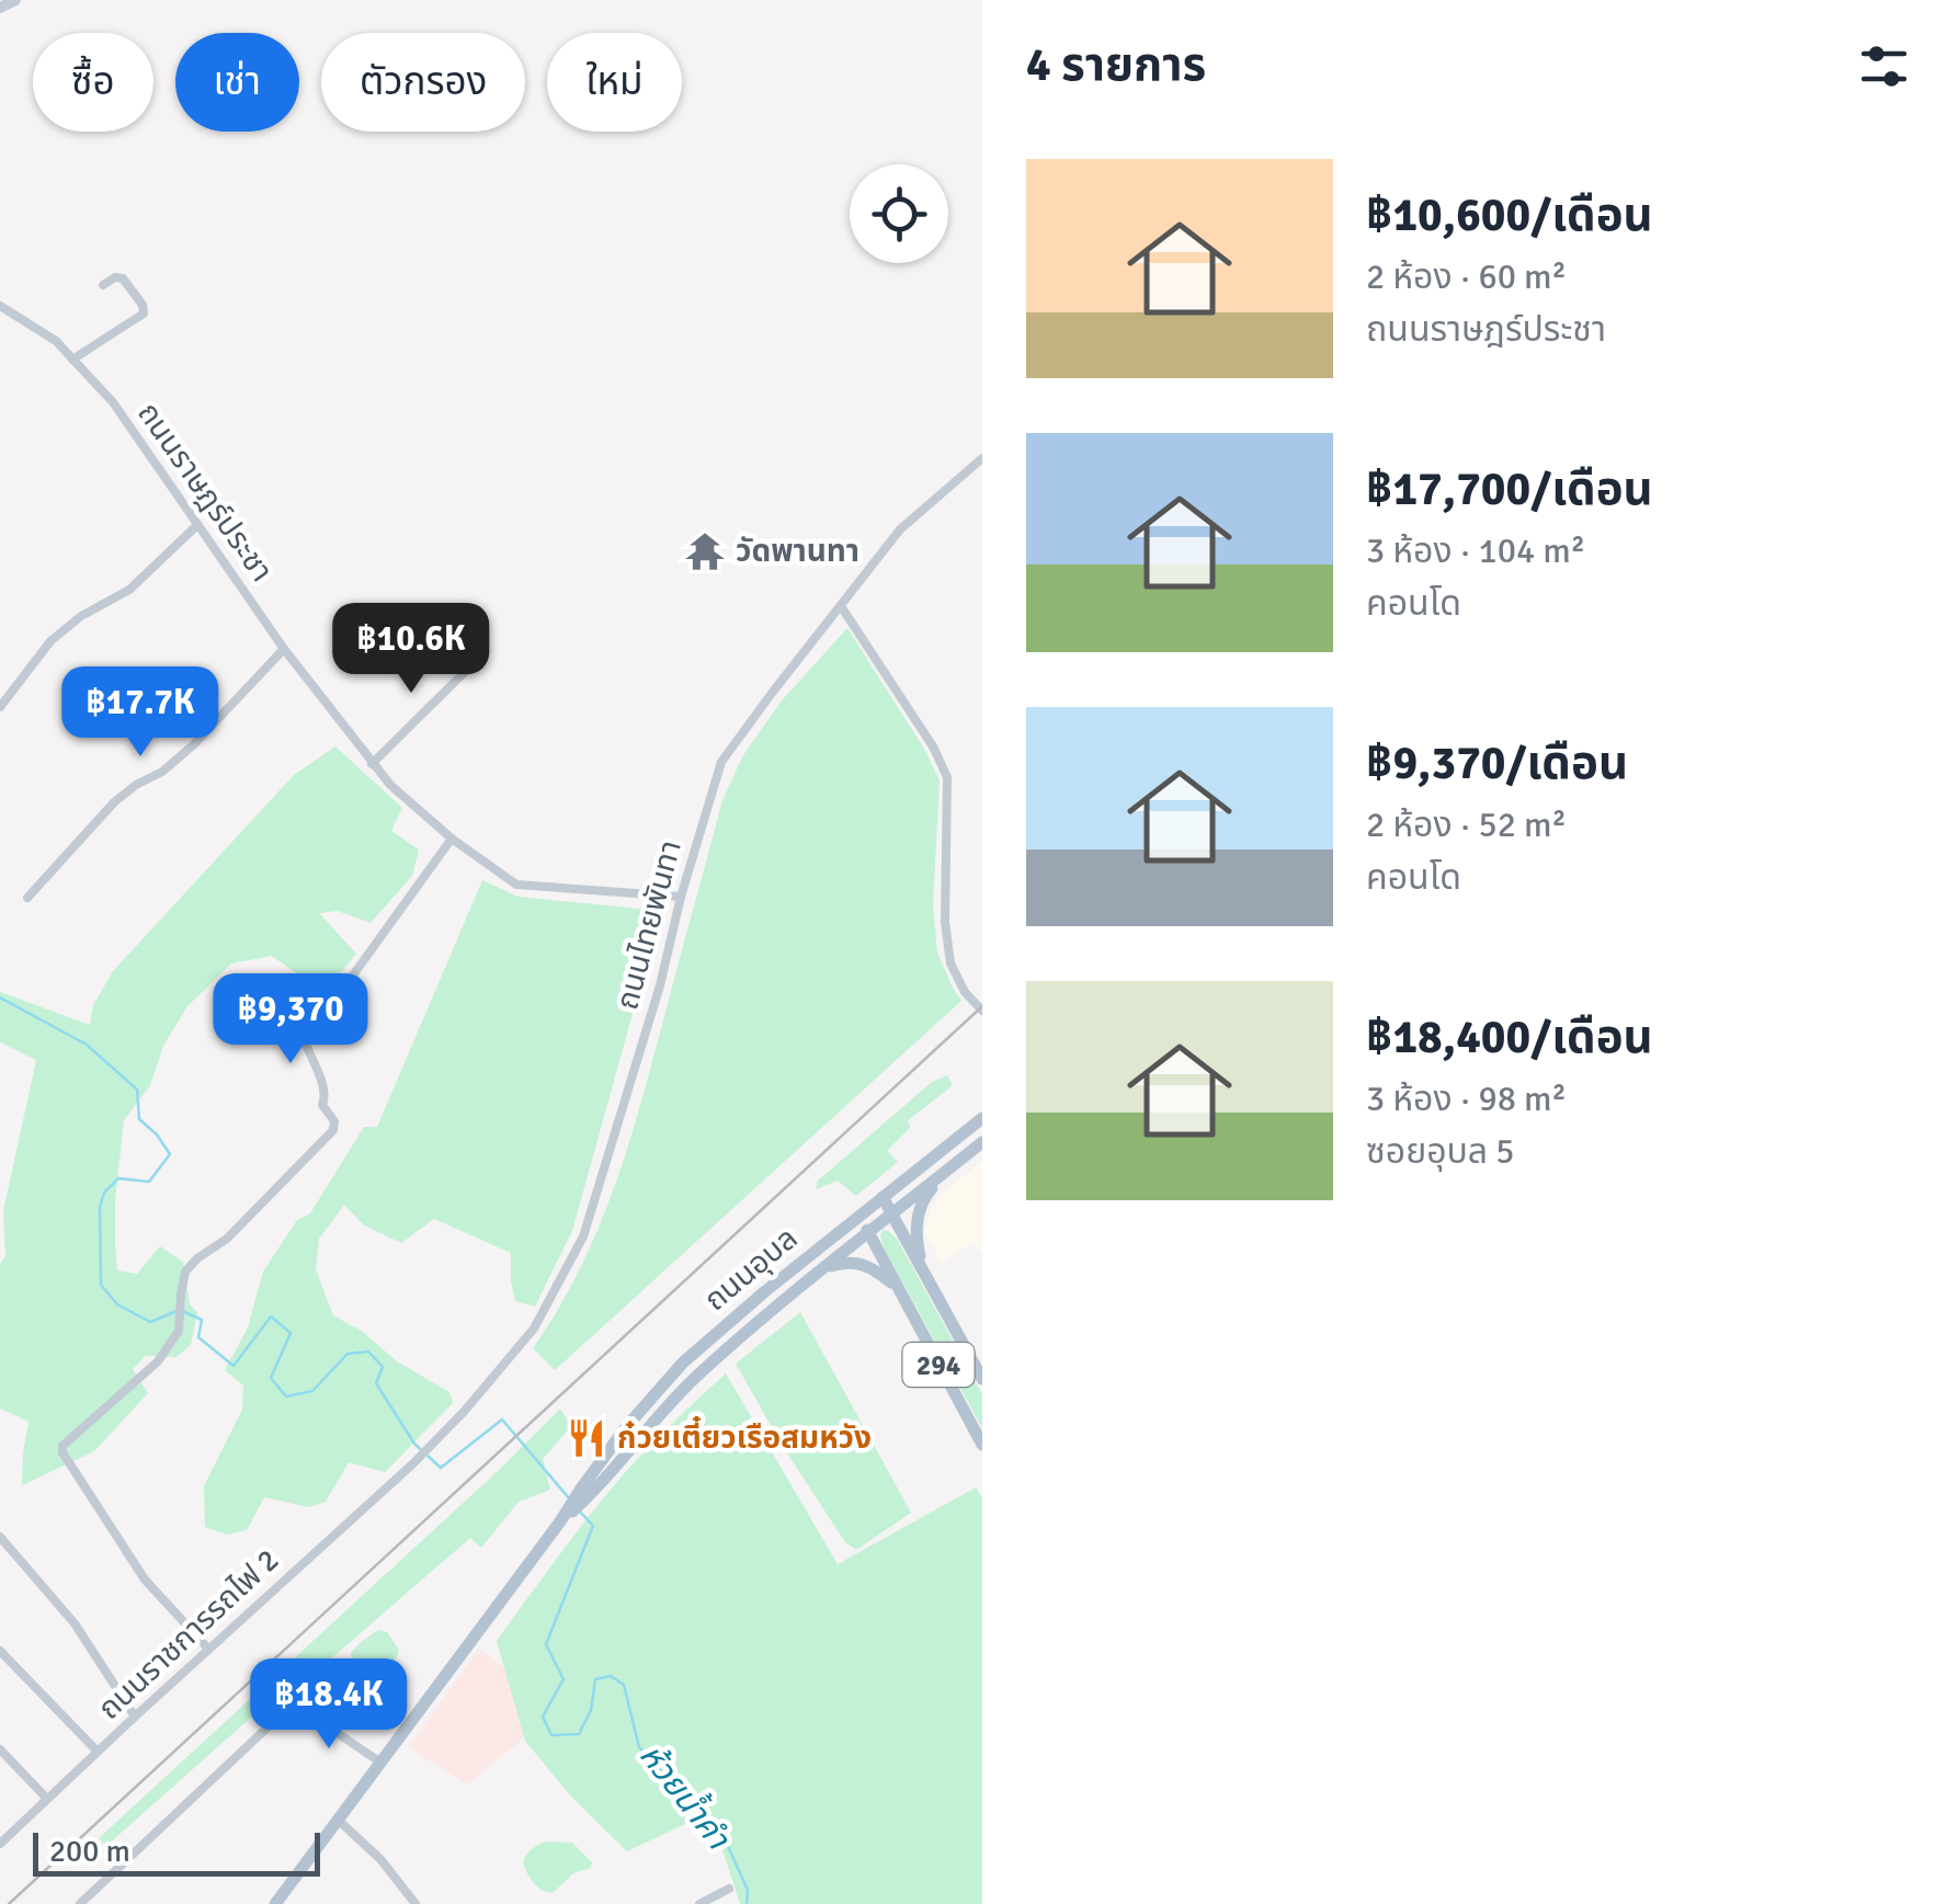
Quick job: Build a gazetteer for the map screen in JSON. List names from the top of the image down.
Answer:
{
  "streets": {
    "main road": ["ถนนอุบล", "294"],
    "street": ["ถนนราษฎร์ประชา", "ถนนไทยพันทา", "ถนนราชการรถไฟ 2"]
  },
  "crossings": [
    ["ถนนราษฎร์ประชา", "ถนนไทยพันทา"],
    ["ถนนไทยพันทา", "ถนนราชการรถไฟ 2"],
    ["ถนนอุบล", "294"]
  ],
  "water": ["ห้วยน้ำคำ"],
  "places": {
    "temple": ["วัดพานทา"],
    "restaurant": ["ก๋วยเตี๋ยวเรือสมหวัง"]
  },
  "scale_bar": "200 m",
  "page": {
    "heading": "4 รายการ",
    "chip": [
      "ซื้อ",
      "เช่า",
      "ตัวกรอง",
      "ใหม่"
    ],
    "list": [
      {
        "name": "฿10,600/เดือน",
        "note": "2 ห้อง · 60 m² · ถนนราษฎร์ประชา"
      },
      {
        "name": "฿17,700/เดือน",
        "note": "3 ห้อง · 104 m² · คอนโด"
      },
      {
        "name": "฿9,370/เดือน",
        "note": "2 ห้อง · 52 m² · คอนโด"
      },
      {
        "name": "฿18,400/เดือน",
        "note": "3 ห้อง · 98 m² · ซอยอุบล 5"
      }
    ],
    "price": [
      "฿10.6K",
      "฿17.7K",
      "฿9,370",
      "฿18.4K"
    ],
    "scale": "200 m"
  }
}
